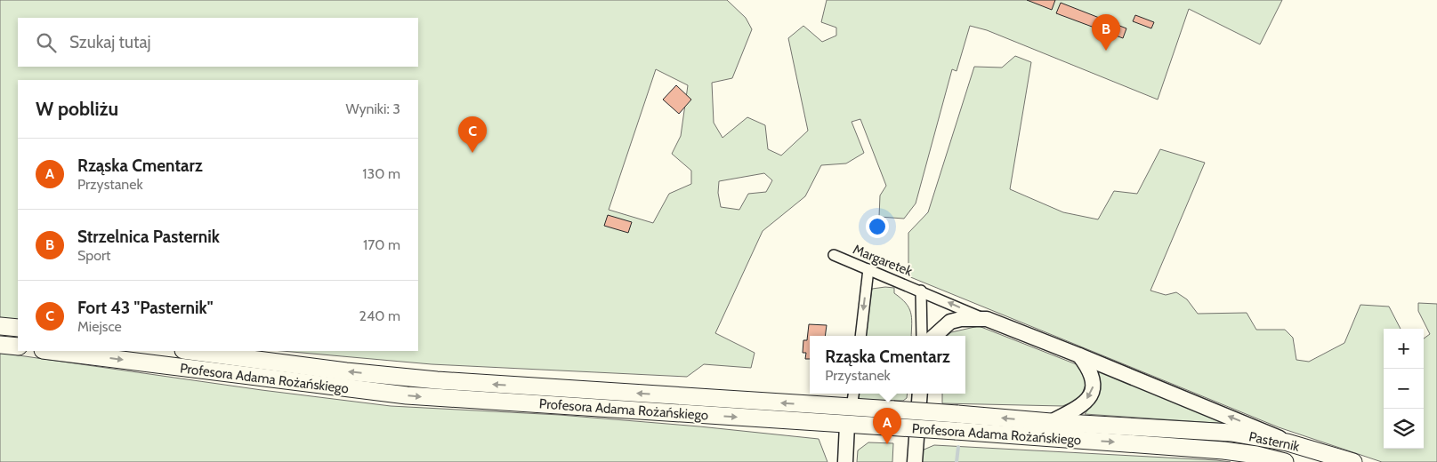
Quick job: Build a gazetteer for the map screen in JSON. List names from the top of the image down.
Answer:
{
  "streets": {
    "main road": ["Profesora Adama Rożańskiego", "Pasternik"],
    "street": ["Margaretek"]
  },
  "crossings": [
    ["Profesora Adama Rożańskiego", "Pasternik"]
  ],
  "one_way": ["Margaretek"],
  "page": {
    "pins": ["B", "C", "A"],
    "search": "Szukaj tutaj",
    "heading": ["W pobliżu", "Wyniki: 3"],
    "list": [
      {
        "mark": "A",
        "name": "Rząska Cmentarz",
        "note": "Przystanek",
        "value": "130 m"
      },
      {
        "mark": "B",
        "name": "Strzelnica Pasternik",
        "note": "Sport",
        "value": "170 m"
      },
      {
        "mark": "C",
        "name": "Fort 43 \"Pasternik\"",
        "note": "Miejsce",
        "value": "240 m"
      }
    ],
    "map_buttons": ["+", "−"],
    "popup": ["Rząska Cmentarz", "Przystanek"]
  }
}
